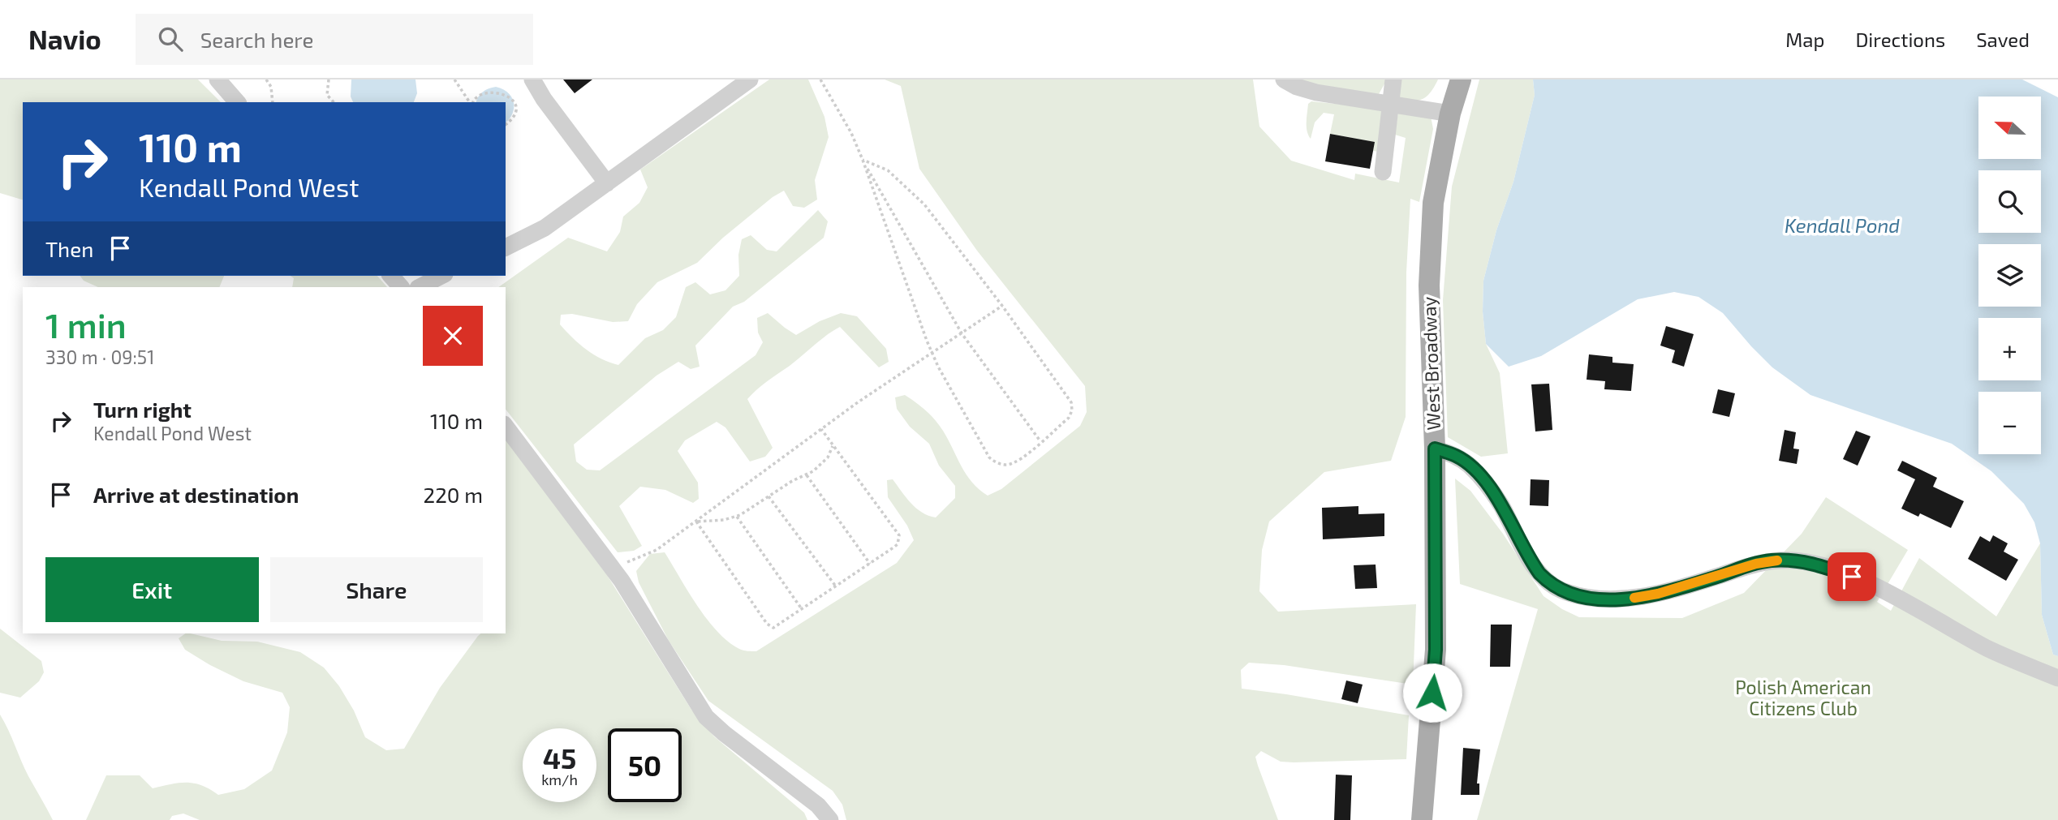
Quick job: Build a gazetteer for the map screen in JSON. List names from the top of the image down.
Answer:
{
  "streets": {
    "main road": ["West Broadway"]
  },
  "water": ["Kendall Pond"],
  "parks": ["Polish American Citizens Club"],
  "north": "left",
  "page": {
    "header": "Navio",
    "search": "Search here",
    "nav": ["Map", "Directions", "Saved"],
    "map_buttons": ["+", "−"],
    "turn": ["110 m", "Kendall Pond West"],
    "then": "Then",
    "heading": ["1 min", "330 m · 09:51"],
    "list": [
      {
        "name": "Turn right",
        "note": "Kendall Pond West",
        "value": "110 m"
      },
      {
        "name": "Arrive at destination",
        "value": "220 m"
      }
    ],
    "buttons": ["Exit", "Share"],
    "speed": "45 km/h",
    "limit": "50"
  }
}
